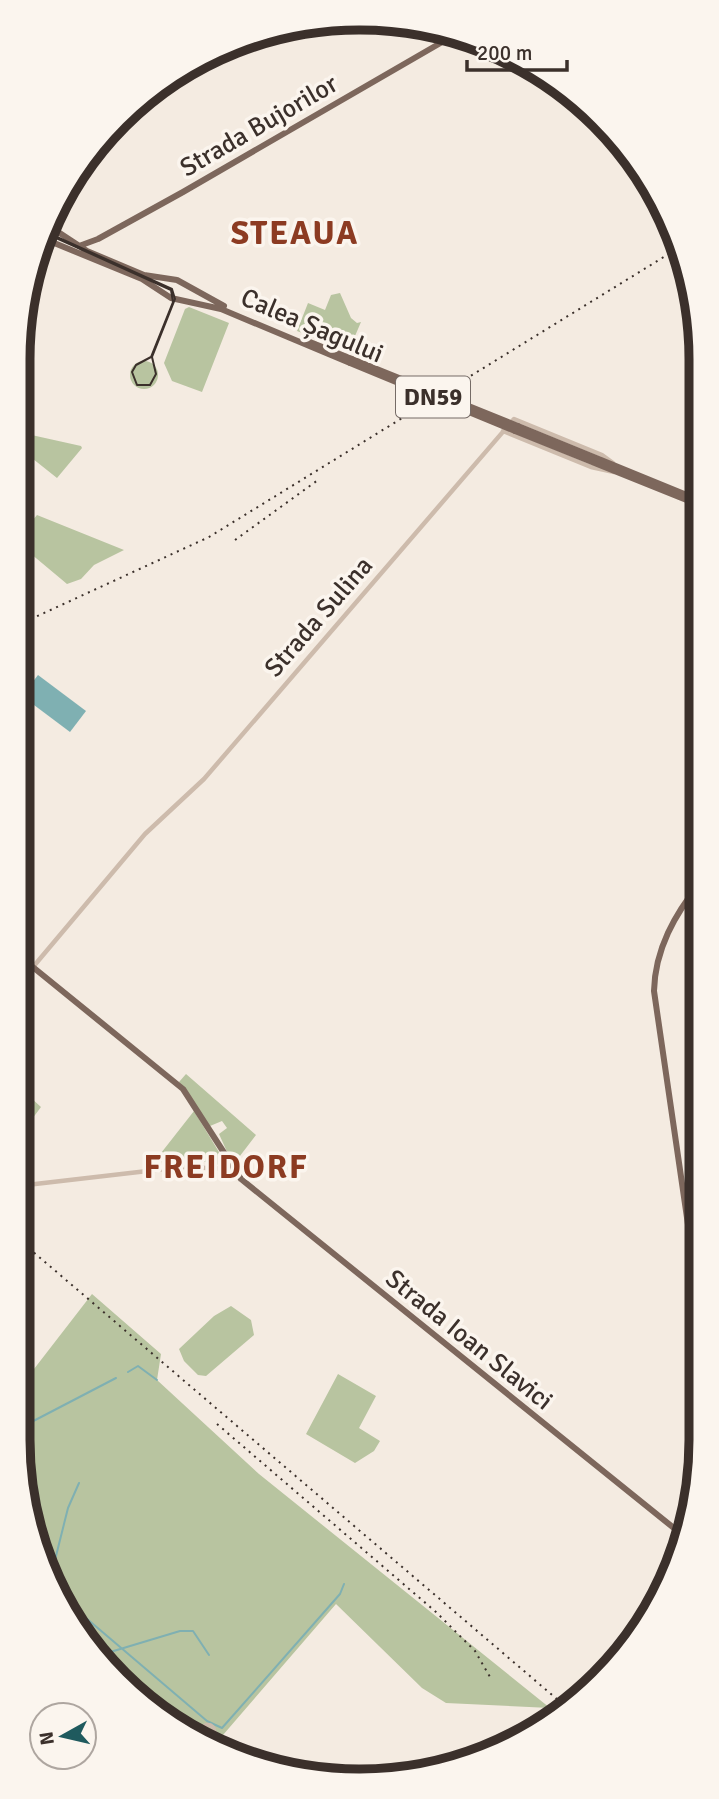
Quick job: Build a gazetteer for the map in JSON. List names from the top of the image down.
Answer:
{
  "streets": {
    "main road": [
      "Strada Bujorilor",
      "Calea Șagului",
      "DN59",
      "Strada Ioan Slavici"
    ],
    "street": ["Strada Sulina"]
  },
  "crossings": [
    ["Strada Bujorilor", "Calea Șagului"],
    ["Calea Șagului", "Strada Sulina"],
    ["Strada Sulina", "Strada Ioan Slavici"]
  ],
  "districts": ["STEAUA", "FREIDORF"],
  "scale_bar": "200 m",
  "north": "left"
}
